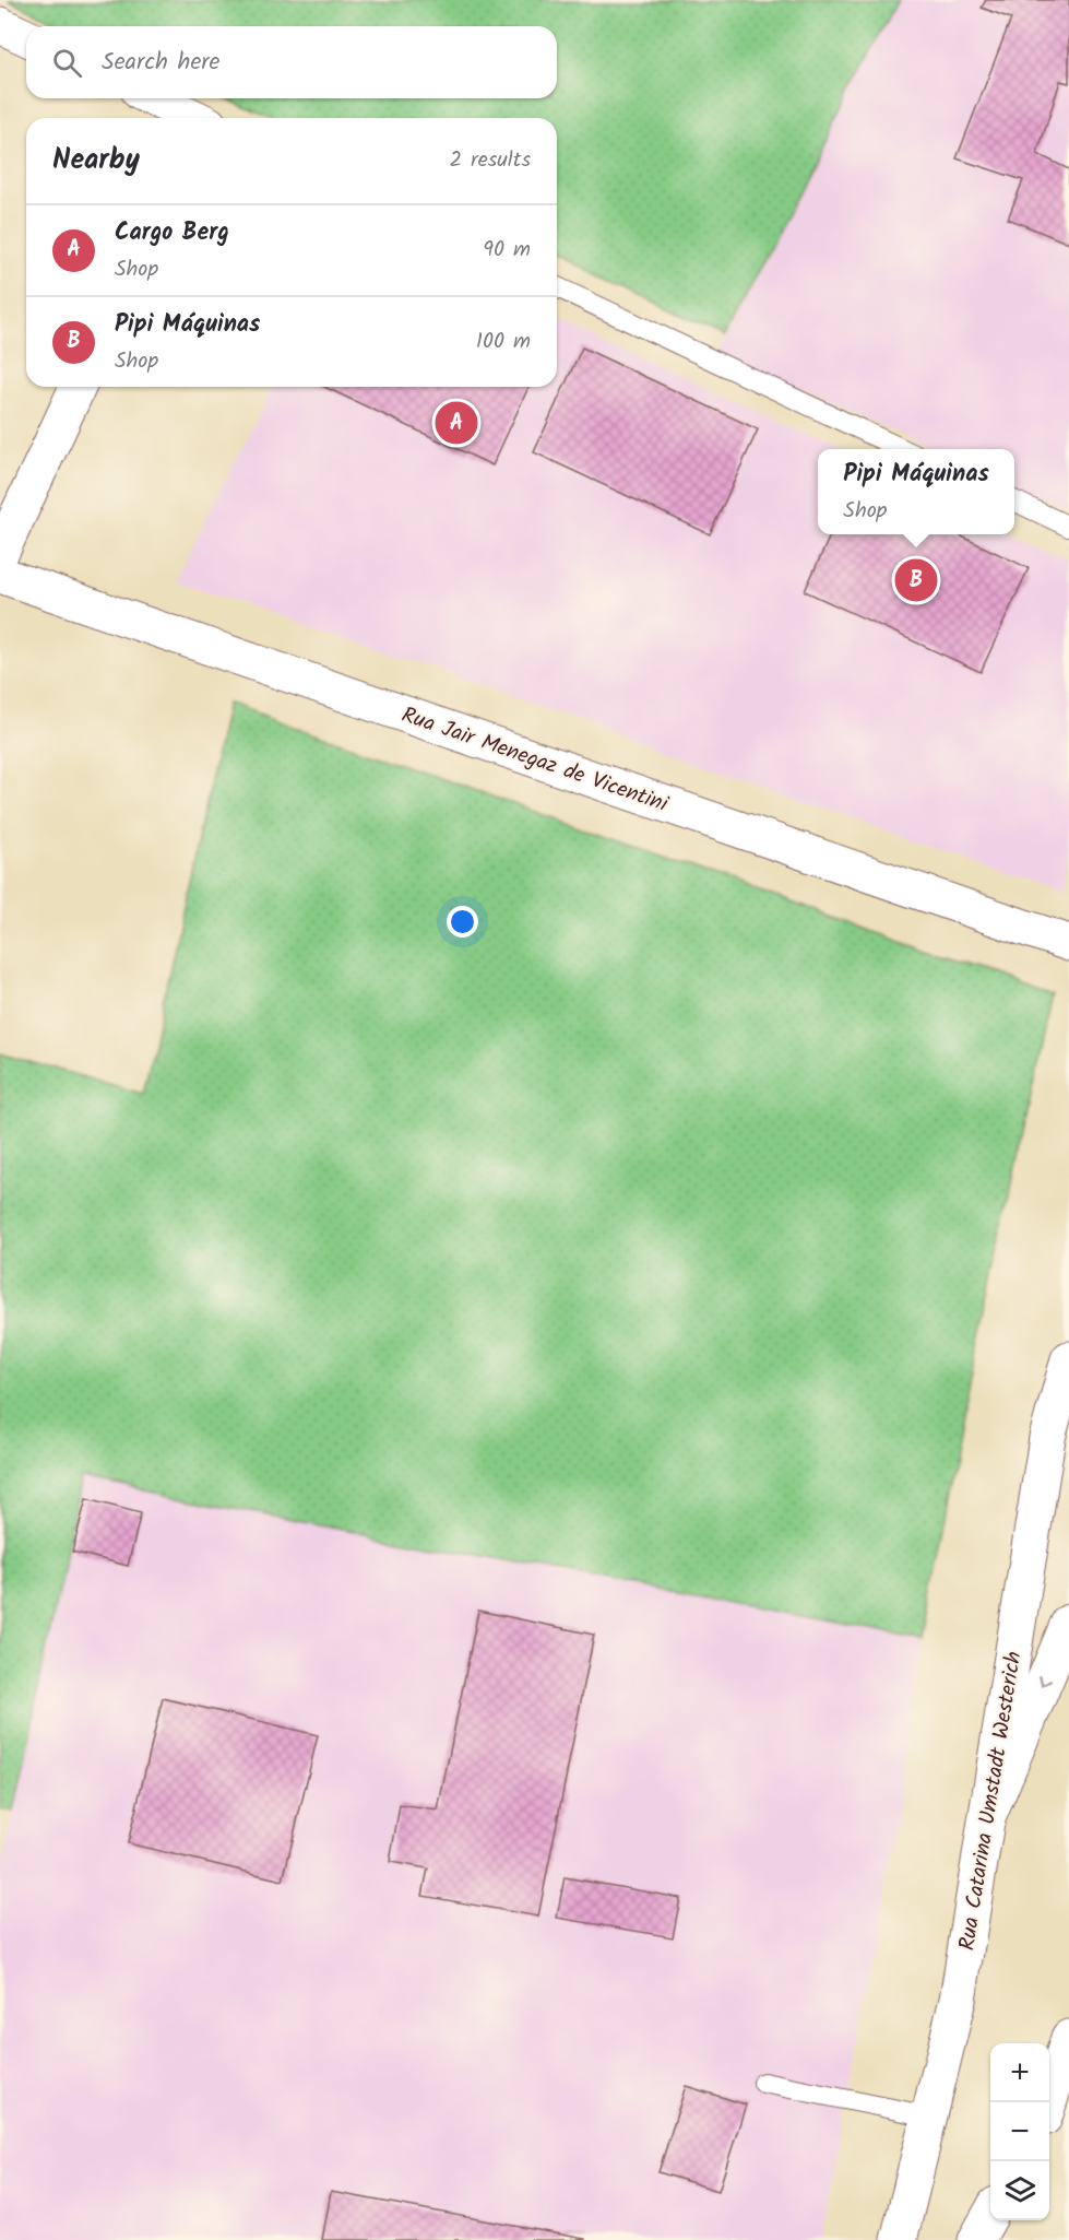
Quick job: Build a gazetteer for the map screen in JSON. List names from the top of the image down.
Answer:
{
  "streets": {
    "main road": ["Rua Jair Menegaz de Vicentini", "Rua Catarina Umstadt Westerich"]
  },
  "page": {
    "search": "Search here",
    "heading": ["Nearby", "2 results"],
    "list": [
      {
        "mark": "A",
        "name": "Cargo Berg",
        "note": "Shop",
        "value": "90 m"
      },
      {
        "mark": "B",
        "name": "Pipi Máquinas",
        "note": "Shop",
        "value": "100 m"
      }
    ],
    "pins": ["A", "B"],
    "popup": ["Pipi Máquinas", "Shop"],
    "map_buttons": ["+", "−"]
  }
}
